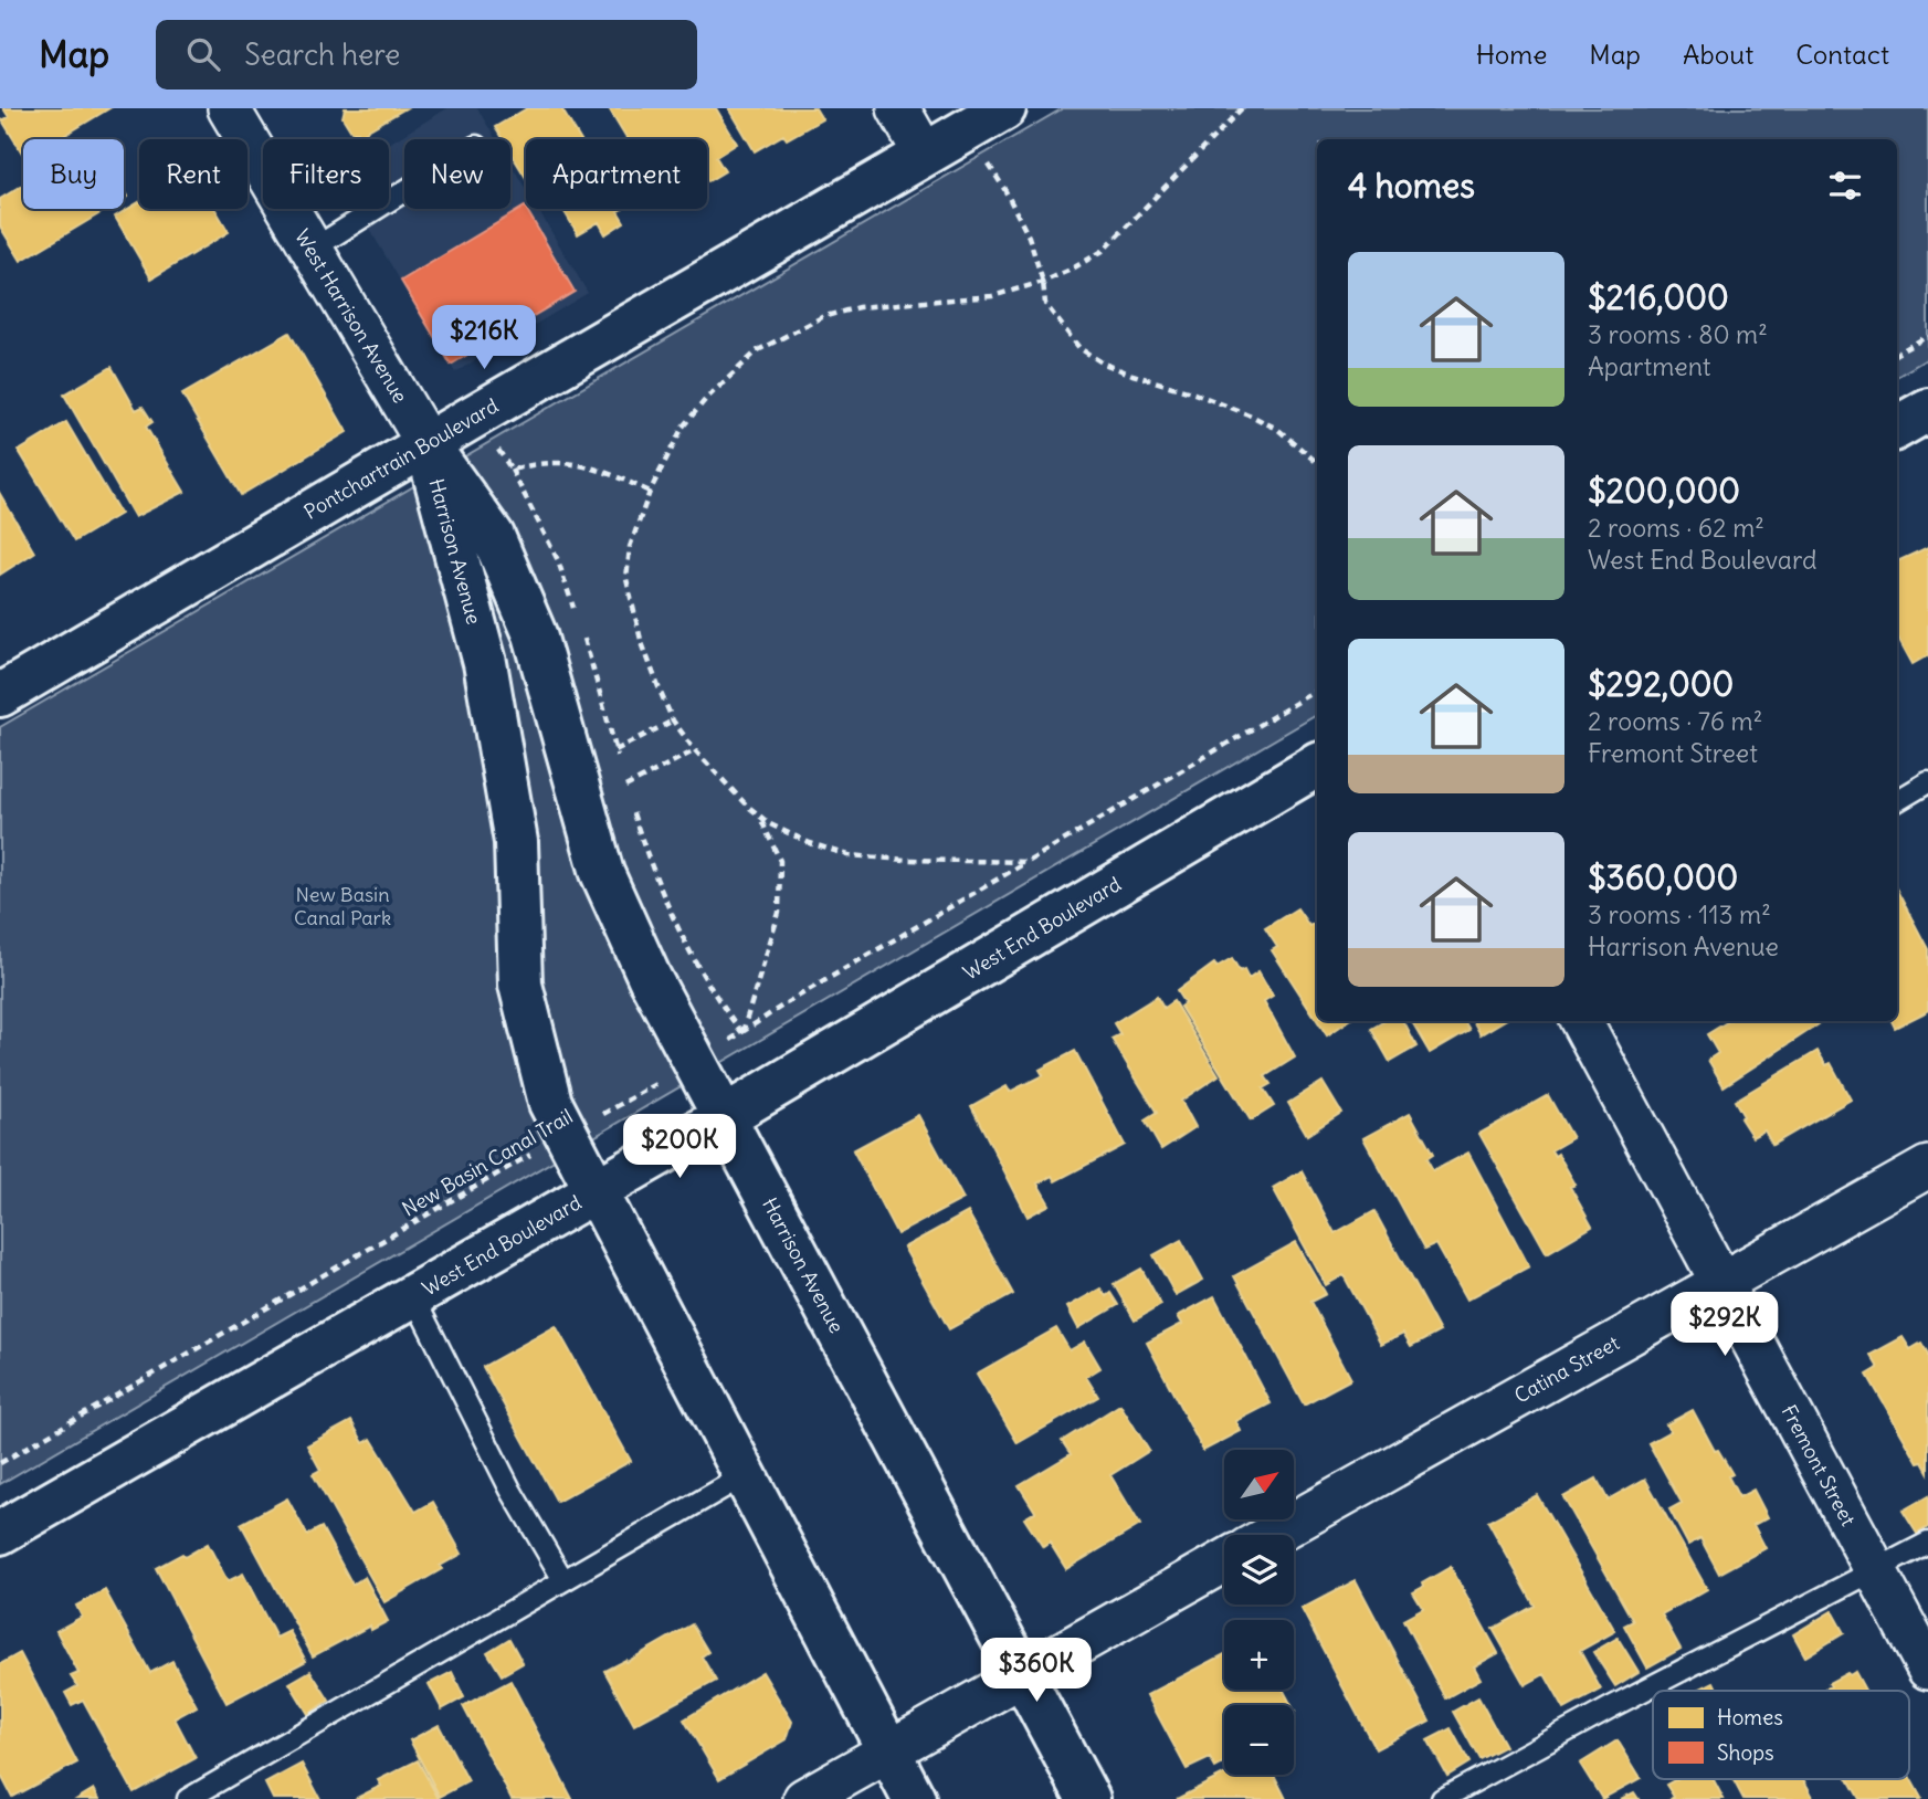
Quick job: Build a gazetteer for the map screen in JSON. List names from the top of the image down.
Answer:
{
  "streets": {
    "street": [
      "West Harrison Avenue",
      "Pontchartrain Boulevard",
      "Harrison Avenue",
      "West End Boulevard",
      "Catina Street",
      "Fremont Street"
    ],
    "path": ["New Basin Canal Trail"]
  },
  "crossings": [
    ["West Harrison Avenue", "Pontchartrain Boulevard"],
    ["West Harrison Avenue", "Harrison Avenue"],
    ["Pontchartrain Boulevard", "Harrison Avenue"],
    ["Harrison Avenue", "West End Boulevard"],
    ["Harrison Avenue", "New Basin Canal Trail"],
    ["Catina Street", "Fremont Street"]
  ],
  "parks": ["New Basin Canal Park"],
  "legend": ["Homes", "Shops"],
  "north": "top right",
  "page": {
    "header": "Map",
    "search": "Search here",
    "nav": [
      "Home",
      "Map",
      "About",
      "Contact"
    ],
    "chip": [
      "Buy",
      "Rent",
      "Filters",
      "New",
      "Apartment"
    ],
    "heading": "4 homes",
    "list": [
      {
        "name": "$216,000",
        "note": "3 rooms · 80 m² · Apartment"
      },
      {
        "name": "$200,000",
        "note": "2 rooms · 62 m² · West End Boulevard"
      },
      {
        "name": "$292,000",
        "note": "2 rooms · 76 m² · Fremont Street"
      },
      {
        "name": "$360,000",
        "note": "3 rooms · 113 m² · Harrison Avenue"
      }
    ],
    "price": [
      "$216K",
      "$200K",
      "$292K",
      "$360K"
    ],
    "map_buttons": ["+", "−"]
  }
}
